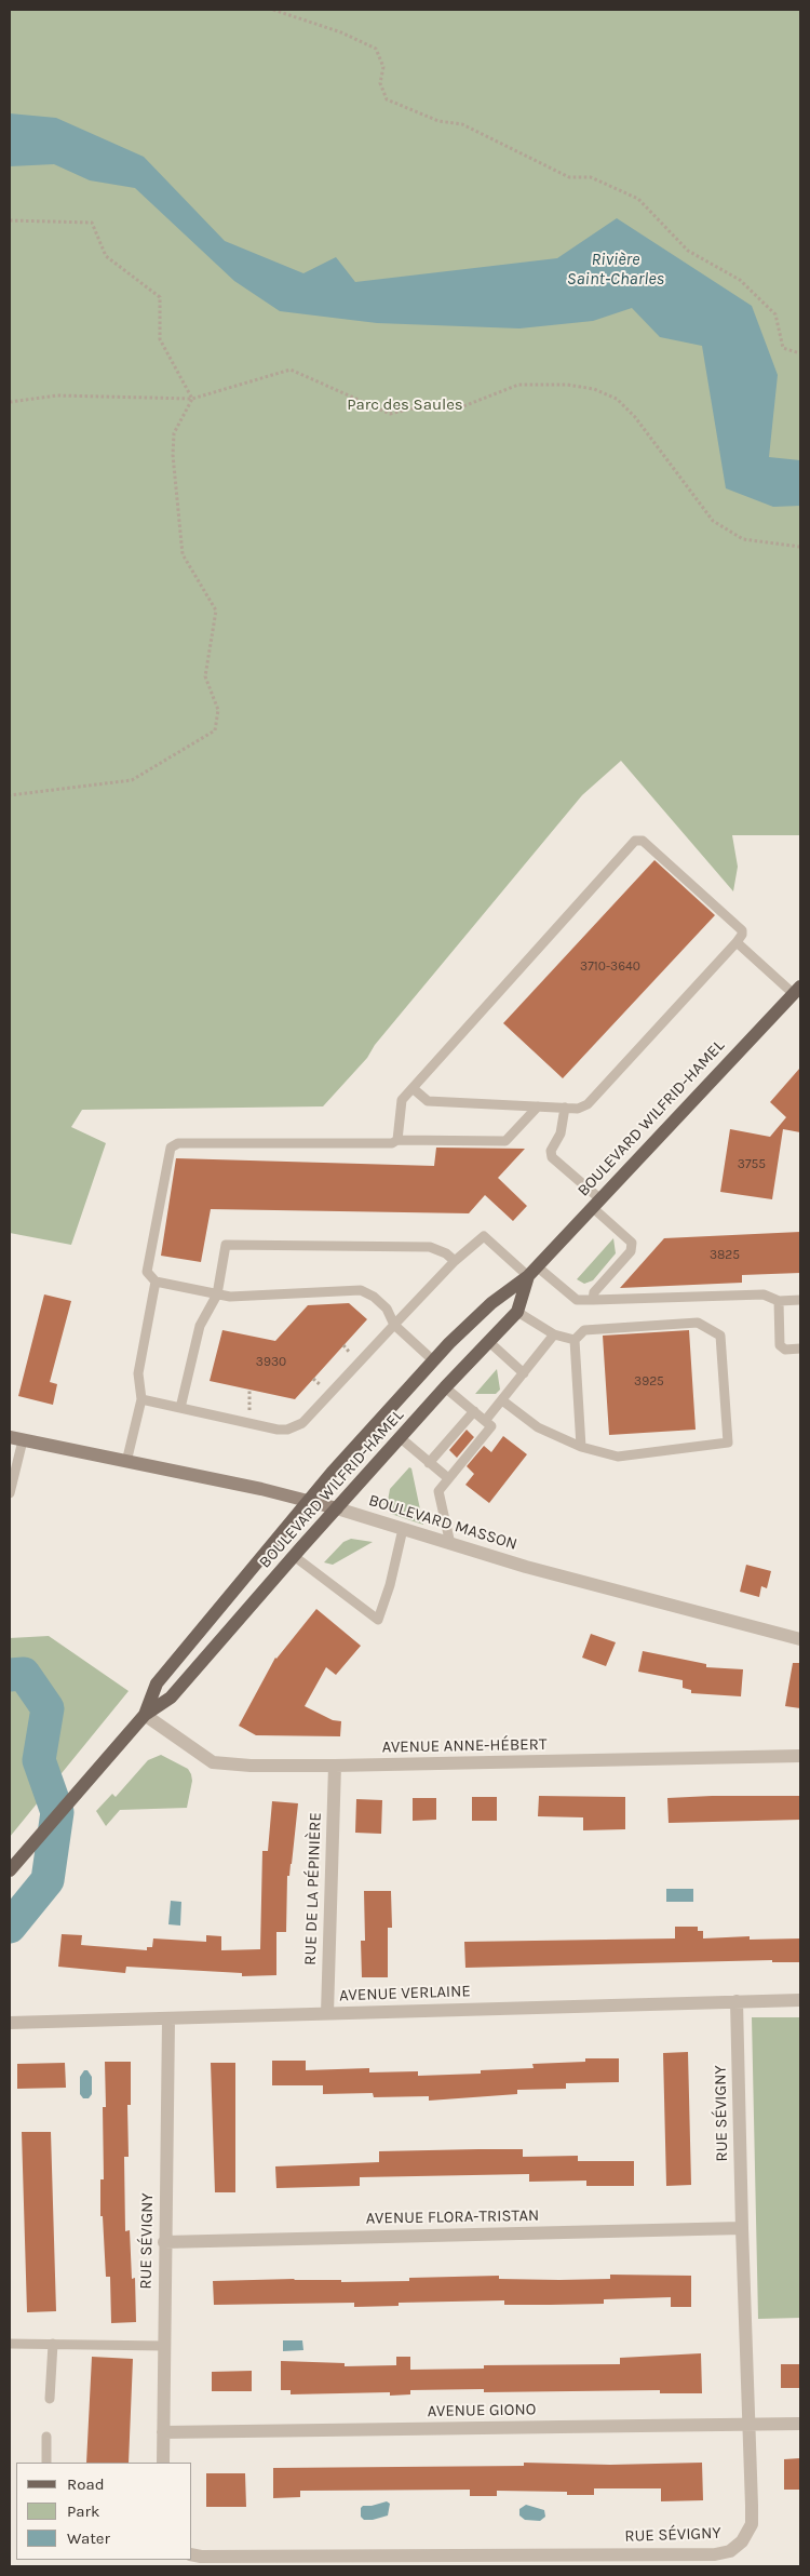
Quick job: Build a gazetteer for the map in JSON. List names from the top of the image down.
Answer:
{
  "streets": {
    "main road": ["BOULEVARD WILFRID-HAMEL", "BOULEVARD MASSON"],
    "street": [
      "AVENUE ANNE-HÉBERT",
      "RUE DE LA PÉPINIÈRE",
      "AVENUE VERLAINE",
      "RUE SÉVIGNY",
      "AVENUE FLORA-TRISTAN",
      "AVENUE GIONO"
    ]
  },
  "crossings": [
    ["BOULEVARD WILFRID-HAMEL", "BOULEVARD MASSON"],
    ["BOULEVARD WILFRID-HAMEL", "AVENUE ANNE-HÉBERT"],
    ["AVENUE ANNE-HÉBERT", "RUE DE LA PÉPINIÈRE"],
    ["RUE DE LA PÉPINIÈRE", "AVENUE VERLAINE"],
    ["AVENUE VERLAINE", "RUE SÉVIGNY"],
    ["RUE SÉVIGNY", "AVENUE FLORA-TRISTAN"],
    ["RUE SÉVIGNY", "AVENUE GIONO"]
  ],
  "water": ["Rivière Saint-Charles"],
  "parks": ["Parc des Saules"],
  "house_numbers": [
    "3710-3640",
    "3755",
    "3825",
    "3930",
    "3925"
  ],
  "legend": ["Road", "Park", "Water"]
}
